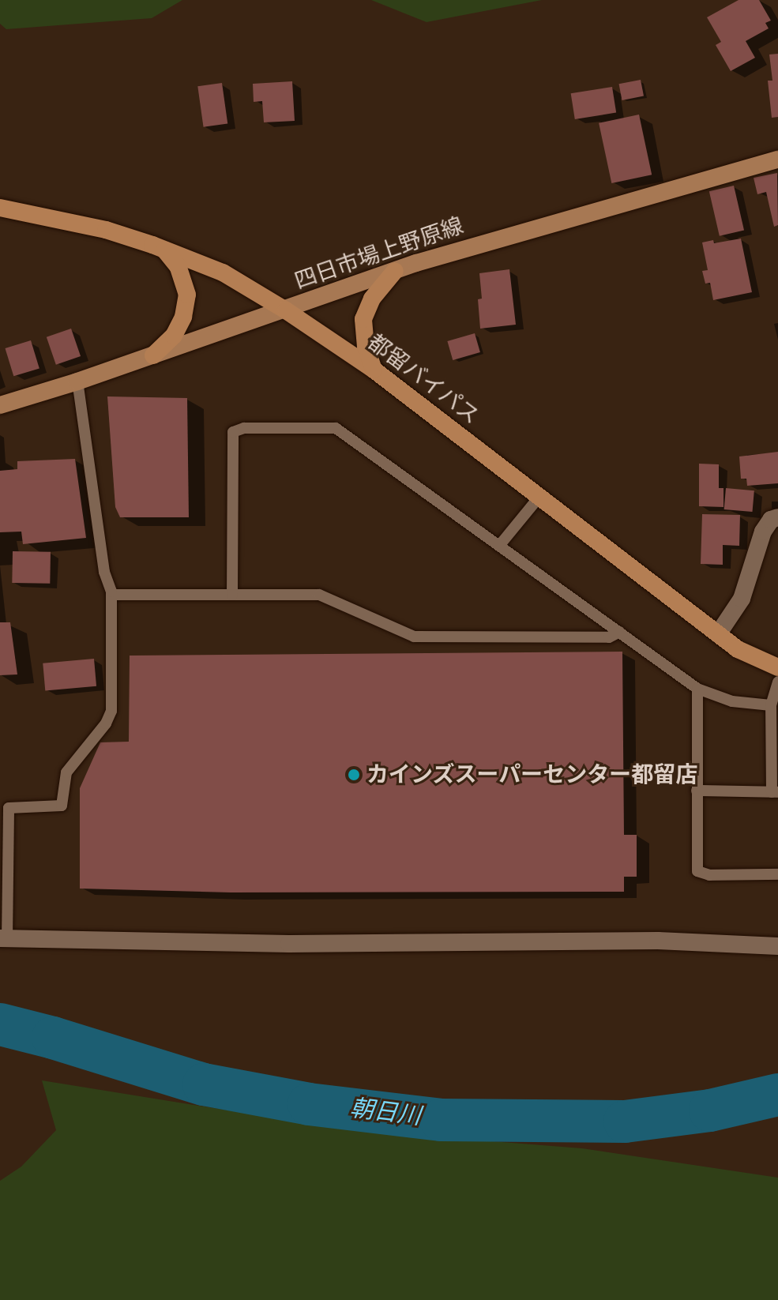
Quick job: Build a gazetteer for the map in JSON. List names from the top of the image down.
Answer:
{
  "streets": {
    "highway": ["都留バイパス"],
    "main road": ["四日市場上野原線"]
  },
  "crossings": [
    ["四日市場上野原線", "都留バイパス"]
  ],
  "water": ["朝日川"],
  "places": ["カインズスーパーセンター都留店"]
}
